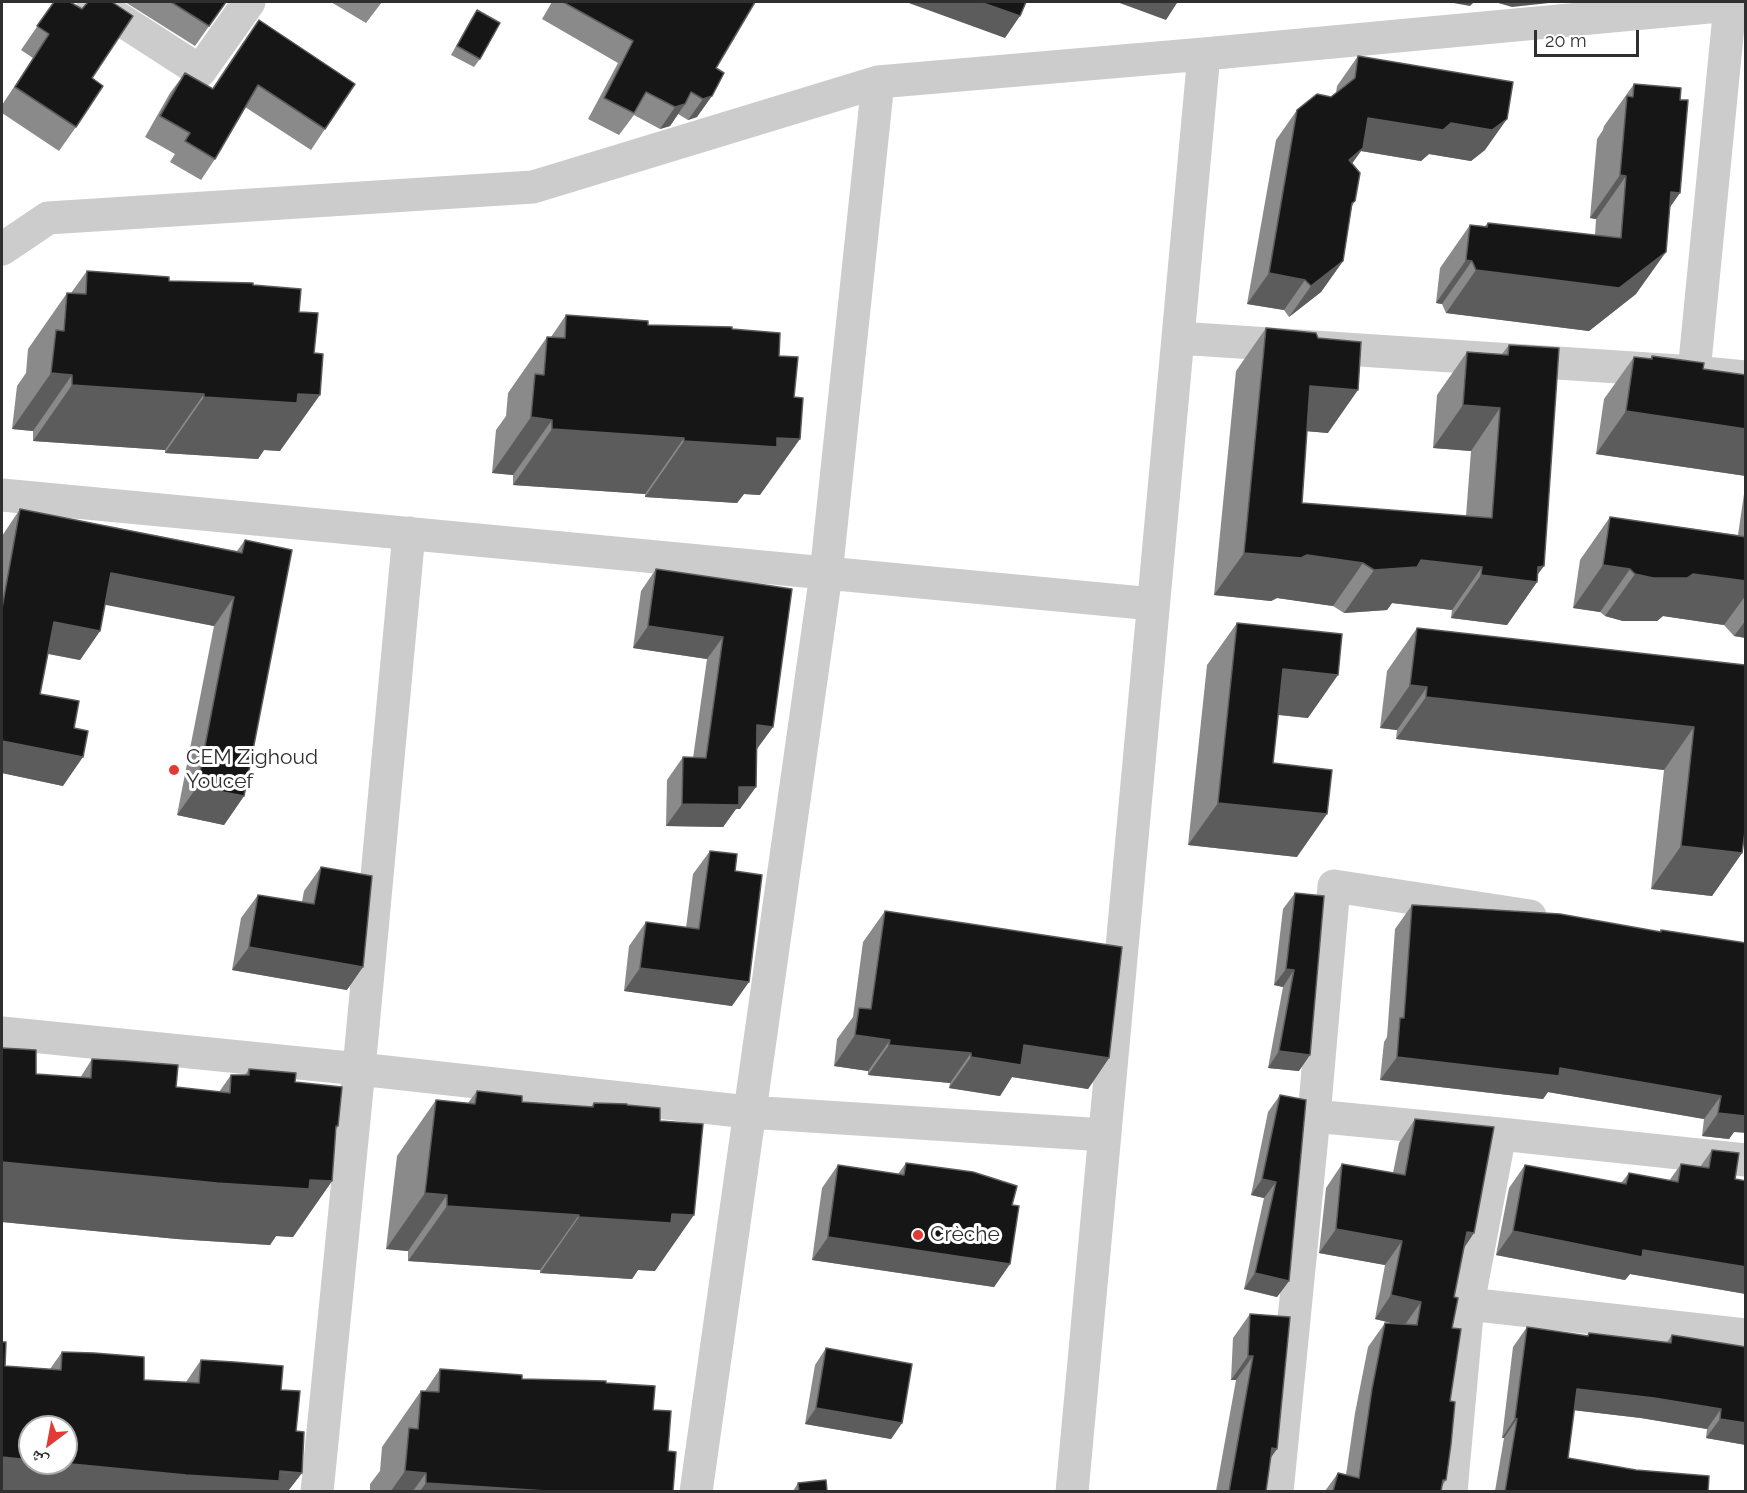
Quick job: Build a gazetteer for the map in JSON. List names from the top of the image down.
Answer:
{
  "places": ["CEM Zighoud Youcef", "Crèche"],
  "scale_bar": "20 m",
  "north": "bottom left"
}
